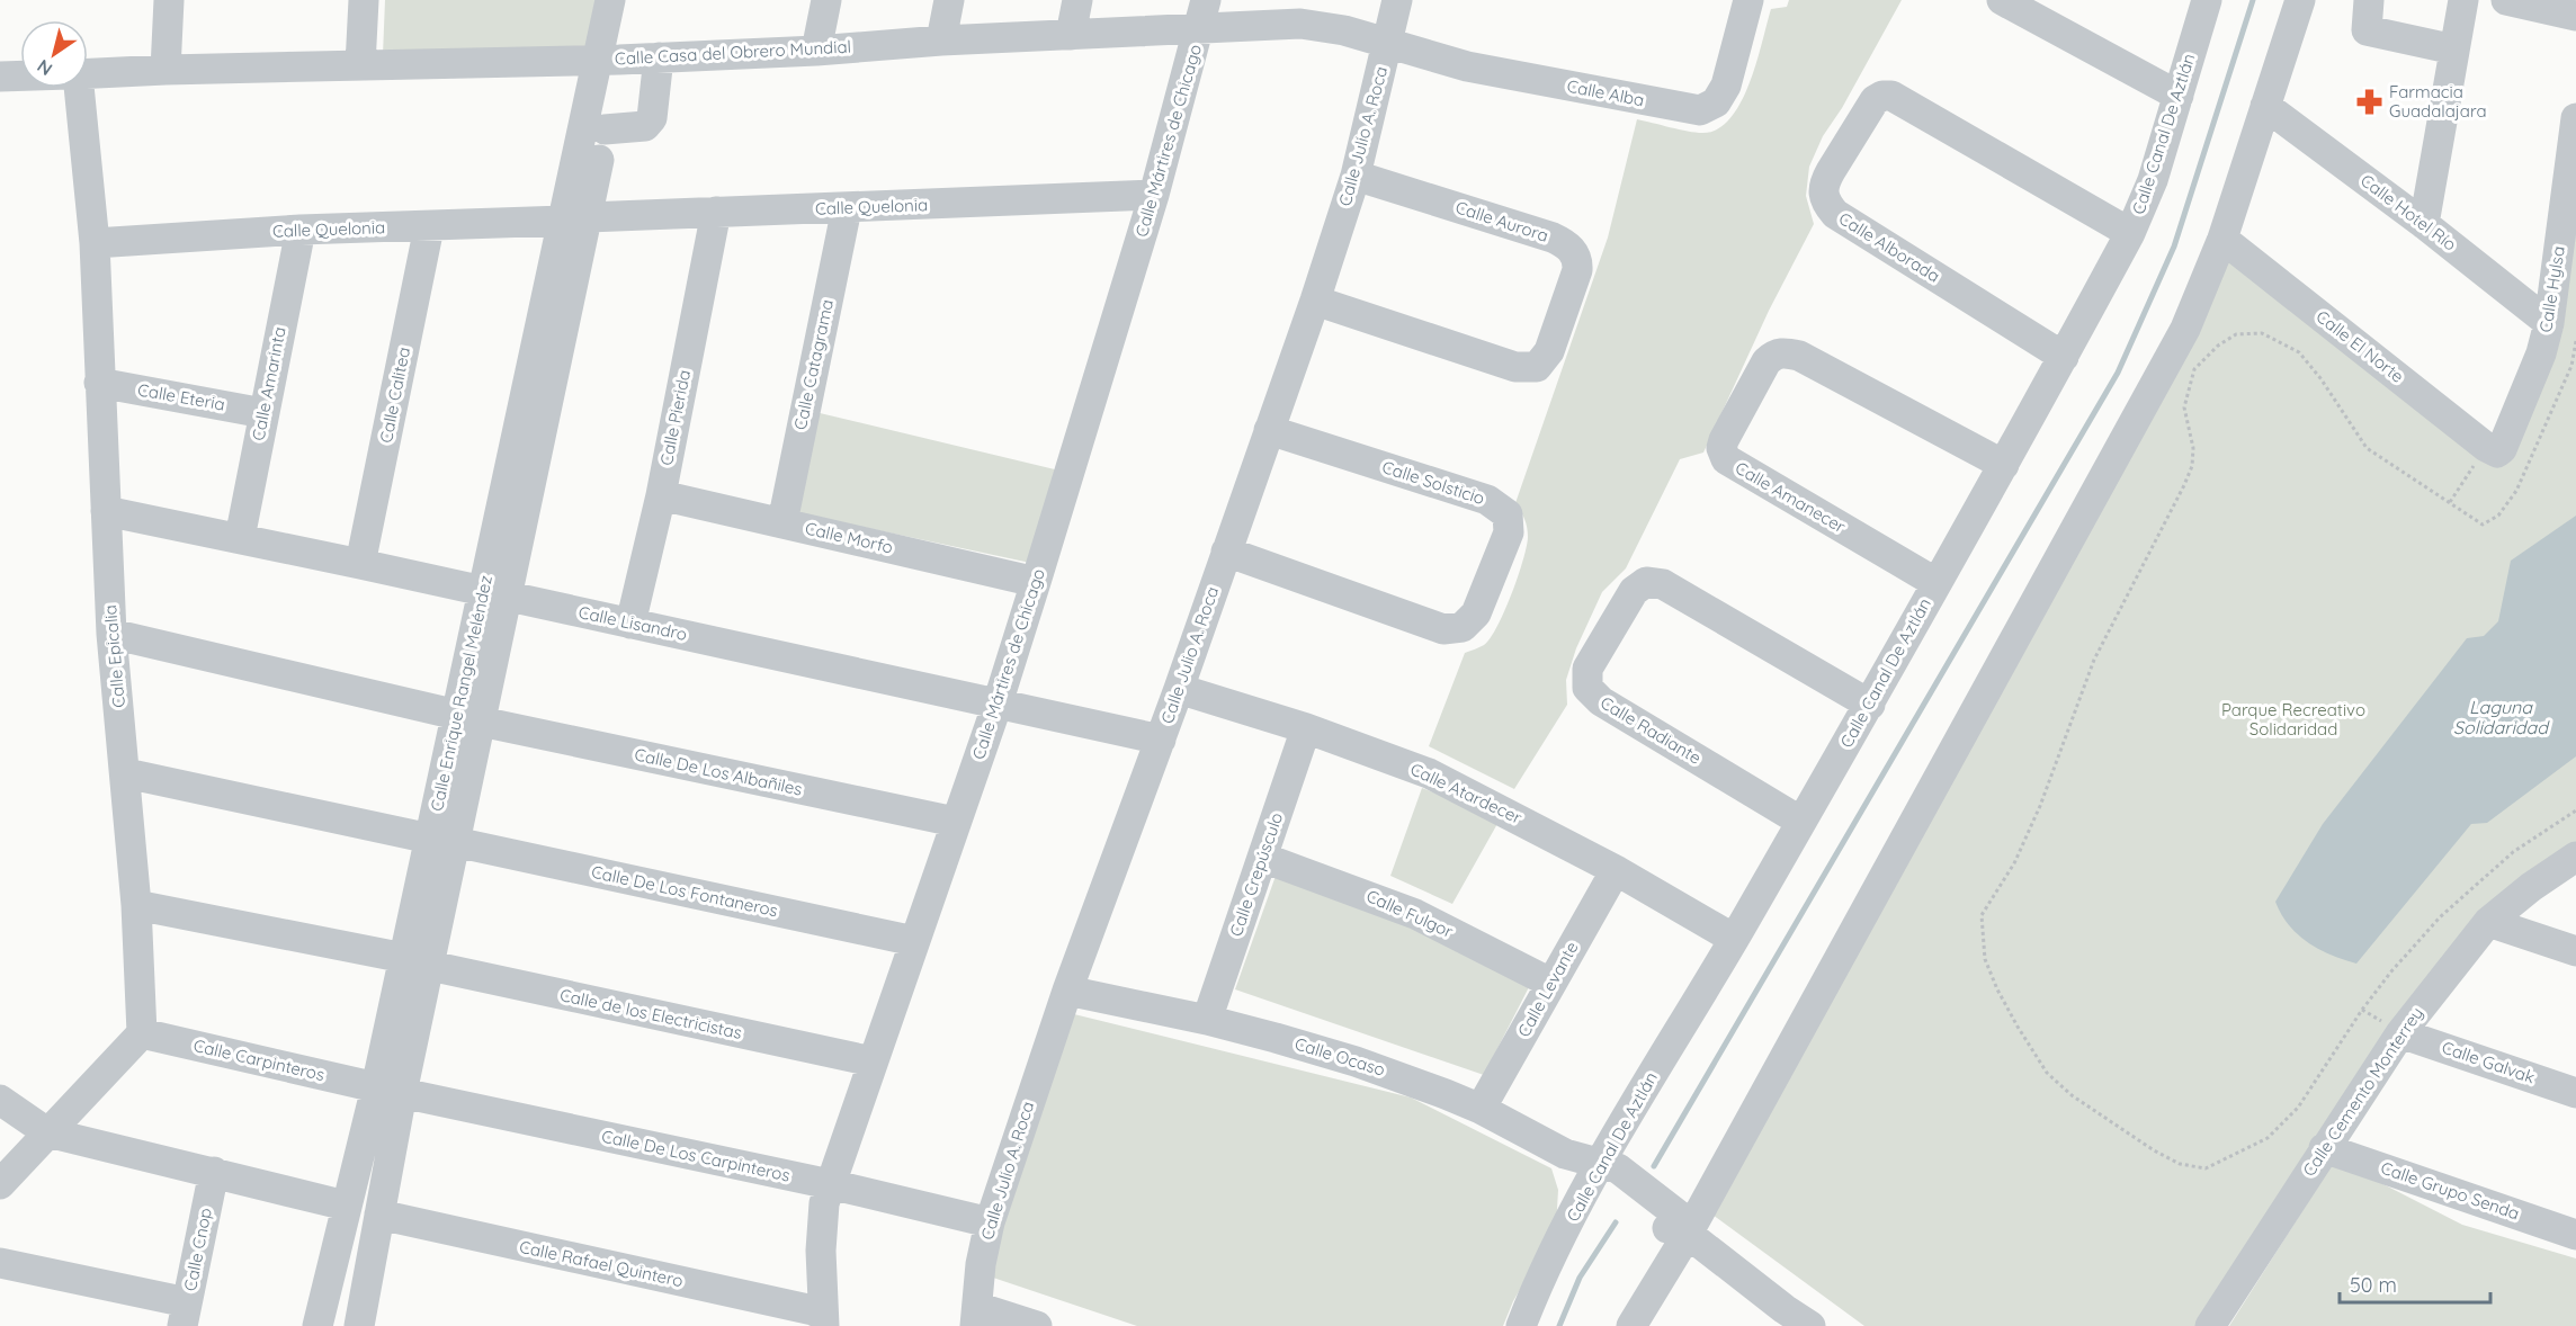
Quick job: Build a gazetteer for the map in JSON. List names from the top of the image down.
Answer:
{
  "streets": {
    "street": [
      "Calle Casa del Obrero Mundial",
      "Calle Alba",
      "Calle Canal De Aztlán",
      "Calle Julio A. Roca",
      "Calle Mártires de Chicago",
      "Calle Quelonia",
      "Calle Hotel Río",
      "Calle Aurora",
      "Calle Alborada",
      "Calle Hylsa",
      "Calle El Norte",
      "Calle Catagrama",
      "Calle Amarinta",
      "Calle Calitea",
      "Calle Eteria",
      "Calle Pierida",
      "Calle Solsticio",
      "Calle Amanecer",
      "Calle Morfo",
      "Calle Lisandro",
      "Calle Epicalia",
      "Calle Enrique Rangel Meléndez",
      "Calle Radiante",
      "Calle De Los Albañiles",
      "Calle Atardecer",
      "Calle Crepúsculo",
      "Calle De Los Fontaneros",
      "Calle Fulgor",
      "Calle Levante",
      "Calle de los Electricistas",
      "Calle Ocaso",
      "Calle Carpinteros",
      "Calle Galvak",
      "Calle Cemento Monterrey",
      "Calle De Los Carpinteros",
      "Calle Grupo Senda",
      "Calle Cnop",
      "Calle Rafael Quintero"
    ]
  },
  "crossings": [
    ["Calle Casa del Obrero Mundial", "Calle Alba"],
    ["Calle Casa del Obrero Mundial", "Calle Julio A. Roca"],
    ["Calle Casa del Obrero Mundial", "Calle Mártires de Chicago"],
    ["Calle Casa del Obrero Mundial", "Calle Enrique Rangel Meléndez"],
    ["Calle Alba", "Calle Julio A. Roca"],
    ["Calle Canal De Aztlán", "Calle Alborada"],
    ["Calle Canal De Aztlán", "Calle Amanecer"],
    ["Calle Canal De Aztlán", "Calle Radiante"],
    ["Calle Canal De Aztlán", "Calle Atardecer"],
    ["Calle Canal De Aztlán", "Calle Ocaso"],
    ["Calle Julio A. Roca", "Calle Aurora"],
    ["Calle Julio A. Roca", "Calle Solsticio"],
    ["Calle Julio A. Roca", "Calle Lisandro"],
    ["Calle Julio A. Roca", "Calle Atardecer"],
    ["Calle Julio A. Roca", "Calle Ocaso"],
    ["Calle Julio A. Roca", "Calle De Los Carpinteros"],
    ["Calle Mártires de Chicago", "Calle Quelonia"],
    ["Calle Mártires de Chicago", "Calle Morfo"],
    ["Calle Mártires de Chicago", "Calle Lisandro"],
    ["Calle Mártires de Chicago", "Calle De Los Albañiles"],
    ["Calle Mártires de Chicago", "Calle De Los Fontaneros"],
    ["Calle Mártires de Chicago", "Calle de los Electricistas"],
    ["Calle Mártires de Chicago", "Calle De Los Carpinteros"],
    ["Calle Mártires de Chicago", "Calle Rafael Quintero"],
    ["Calle Quelonia", "Calle Catagrama"],
    ["Calle Quelonia", "Calle Amarinta"],
    ["Calle Quelonia", "Calle Calitea"],
    ["Calle Quelonia", "Calle Pierida"],
    ["Calle Quelonia", "Calle Epicalia"],
    ["Calle Quelonia", "Calle Enrique Rangel Meléndez"],
    ["Calle Hotel Río", "Calle Hylsa"],
    ["Calle Hylsa", "Calle El Norte"],
    ["Calle Catagrama", "Calle Morfo"],
    ["Calle Amarinta", "Calle Eteria"],
    ["Calle Amarinta", "Calle Lisandro"],
    ["Calle Calitea", "Calle Lisandro"],
    ["Calle Eteria", "Calle Epicalia"],
    ["Calle Pierida", "Calle Morfo"],
    ["Calle Pierida", "Calle Lisandro"],
    ["Calle Lisandro", "Calle Epicalia"],
    ["Calle Lisandro", "Calle Enrique Rangel Meléndez"],
    ["Calle Epicalia", "Calle De Los Albañiles"],
    ["Calle Epicalia", "Calle De Los Fontaneros"],
    ["Calle Epicalia", "Calle de los Electricistas"],
    ["Calle Epicalia", "Calle Carpinteros"],
    ["Calle Enrique Rangel Meléndez", "Calle De Los Albañiles"],
    ["Calle Enrique Rangel Meléndez", "Calle De Los Fontaneros"],
    ["Calle Enrique Rangel Meléndez", "Calle de los Electricistas"],
    ["Calle Enrique Rangel Meléndez", "Calle Carpinteros"],
    ["Calle Enrique Rangel Meléndez", "Calle De Los Carpinteros"],
    ["Calle Enrique Rangel Meléndez", "Calle Rafael Quintero"],
    ["Calle Atardecer", "Calle Crepúsculo"],
    ["Calle Atardecer", "Calle Levante"],
    ["Calle Crepúsculo", "Calle Fulgor"],
    ["Calle Crepúsculo", "Calle Ocaso"],
    ["Calle Fulgor", "Calle Levante"],
    ["Calle Levante", "Calle Ocaso"],
    ["Calle Carpinteros", "Calle De Los Carpinteros"],
    ["Calle Galvak", "Calle Cemento Monterrey"],
    ["Calle Cemento Monterrey", "Calle Grupo Senda"]
  ],
  "water": ["Laguna Solidaridad"],
  "parks": ["Parque Recreativo Solidaridad"],
  "places": {
    "pharmacy": ["Farmacia Guadalajara"]
  },
  "scale_bar": "50 m",
  "north": "bottom left"
}
